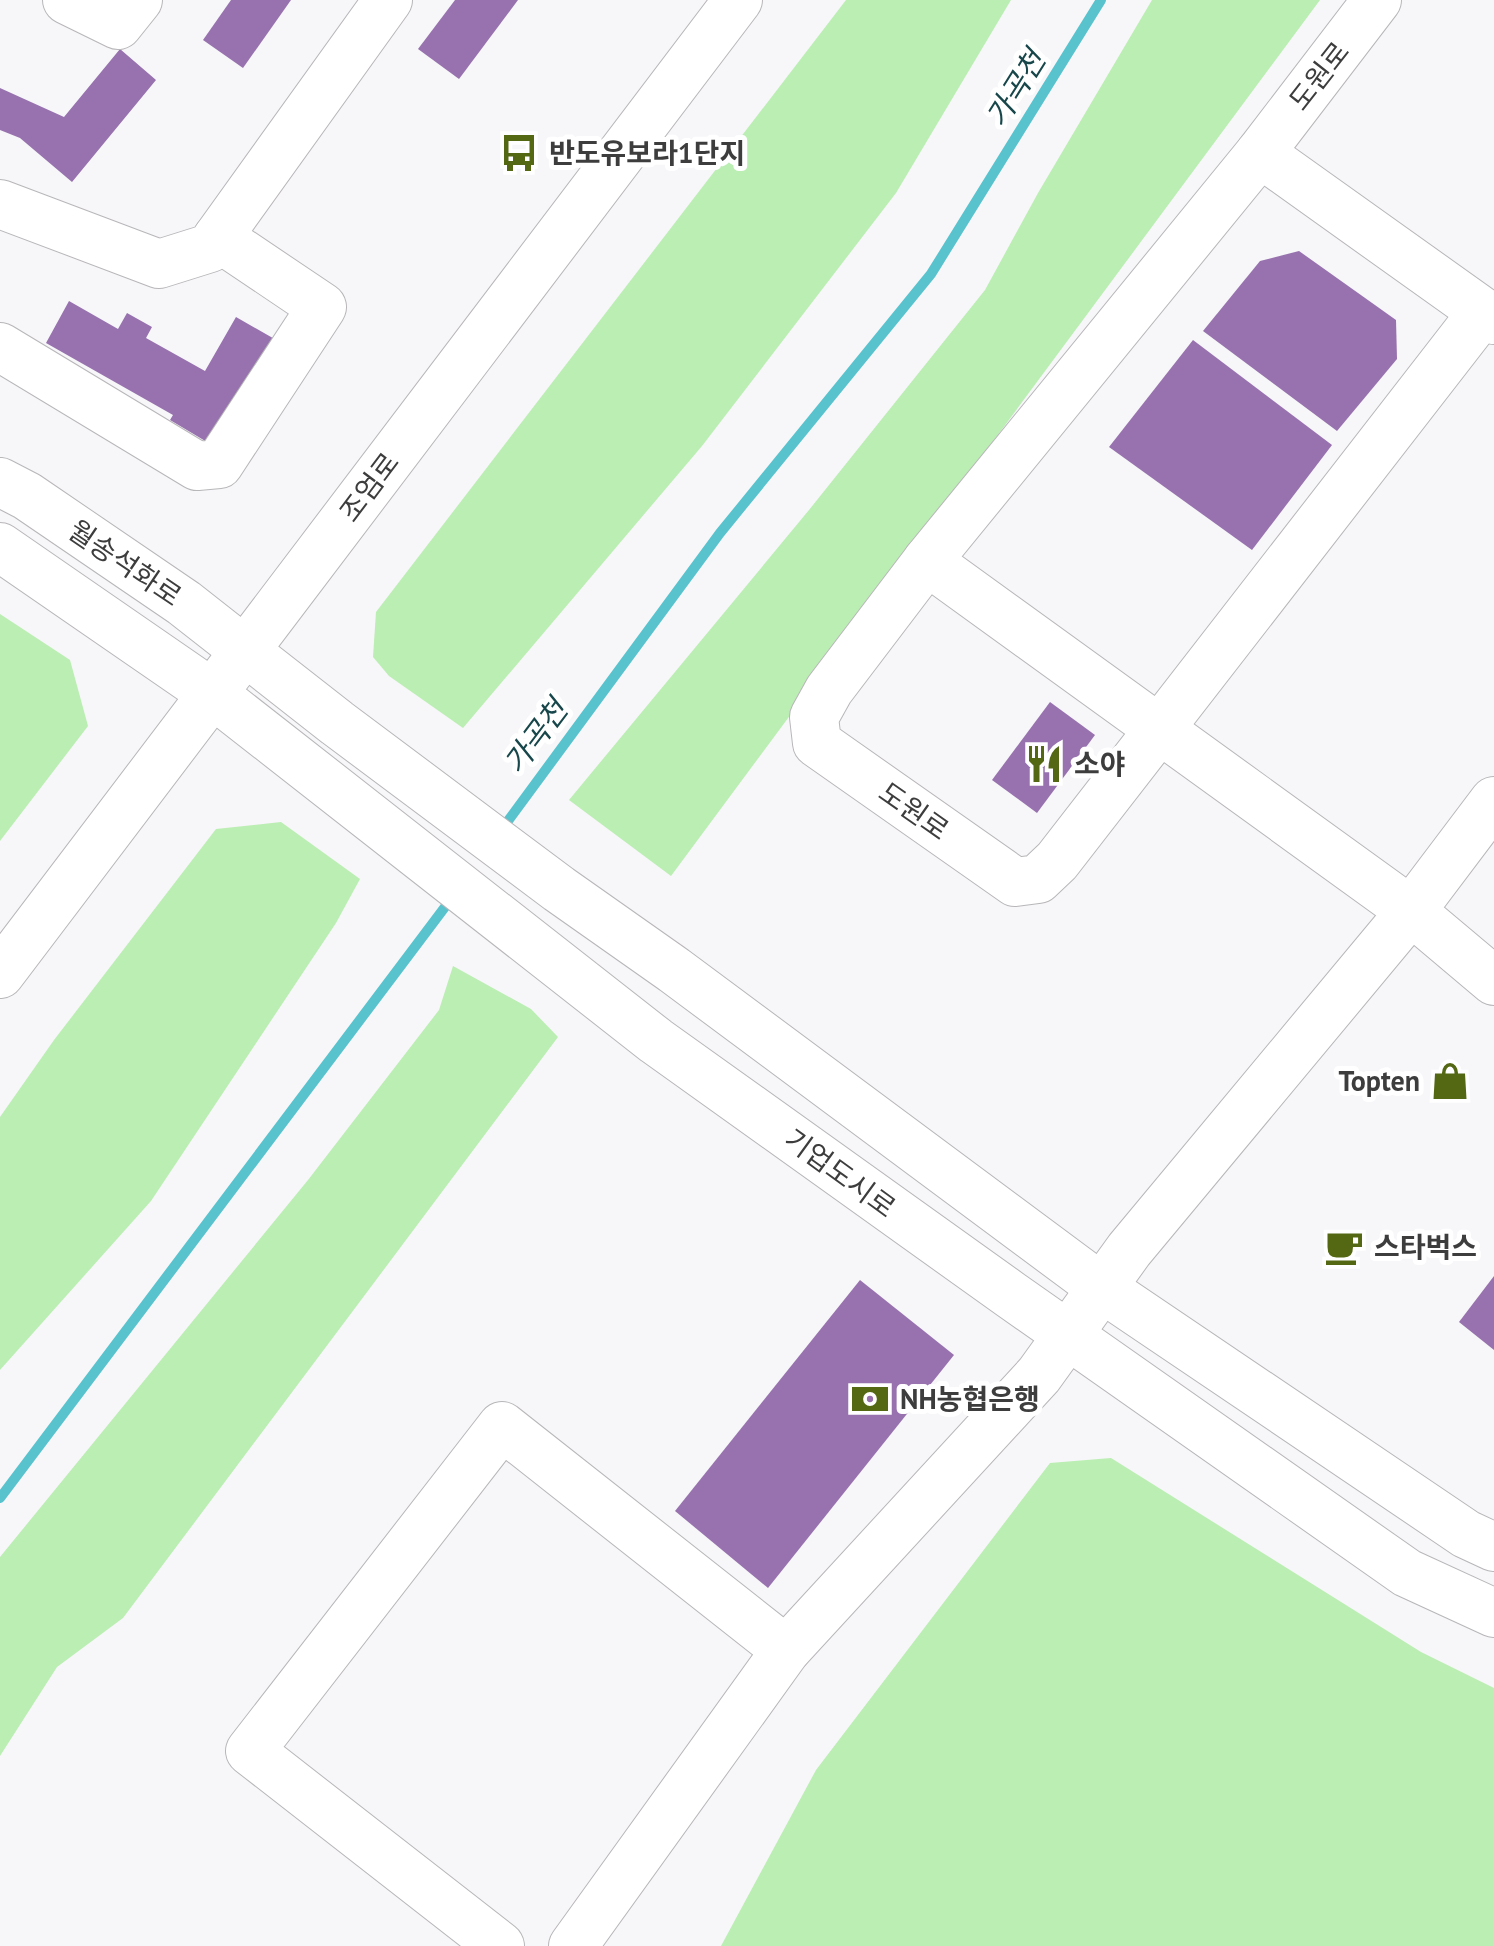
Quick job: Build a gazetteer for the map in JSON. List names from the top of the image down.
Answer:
{
  "streets": {
    "street": [
      "도원로",
      "조엄로",
      "월송석화로",
      "기업도시로"
    ]
  },
  "crossings": [
    ["조엄로", "월송석화로"],
    ["조엄로", "기업도시로"],
    ["월송석화로", "기업도시로"]
  ],
  "water": ["가곡천"],
  "places": {
    "bus stop": ["반도유보라1단지"],
    "restaurant": ["소야"],
    "shop": ["Topten"],
    "cafe": ["스타벅스"],
    "bank": ["NH농협은행"]
  }
}
